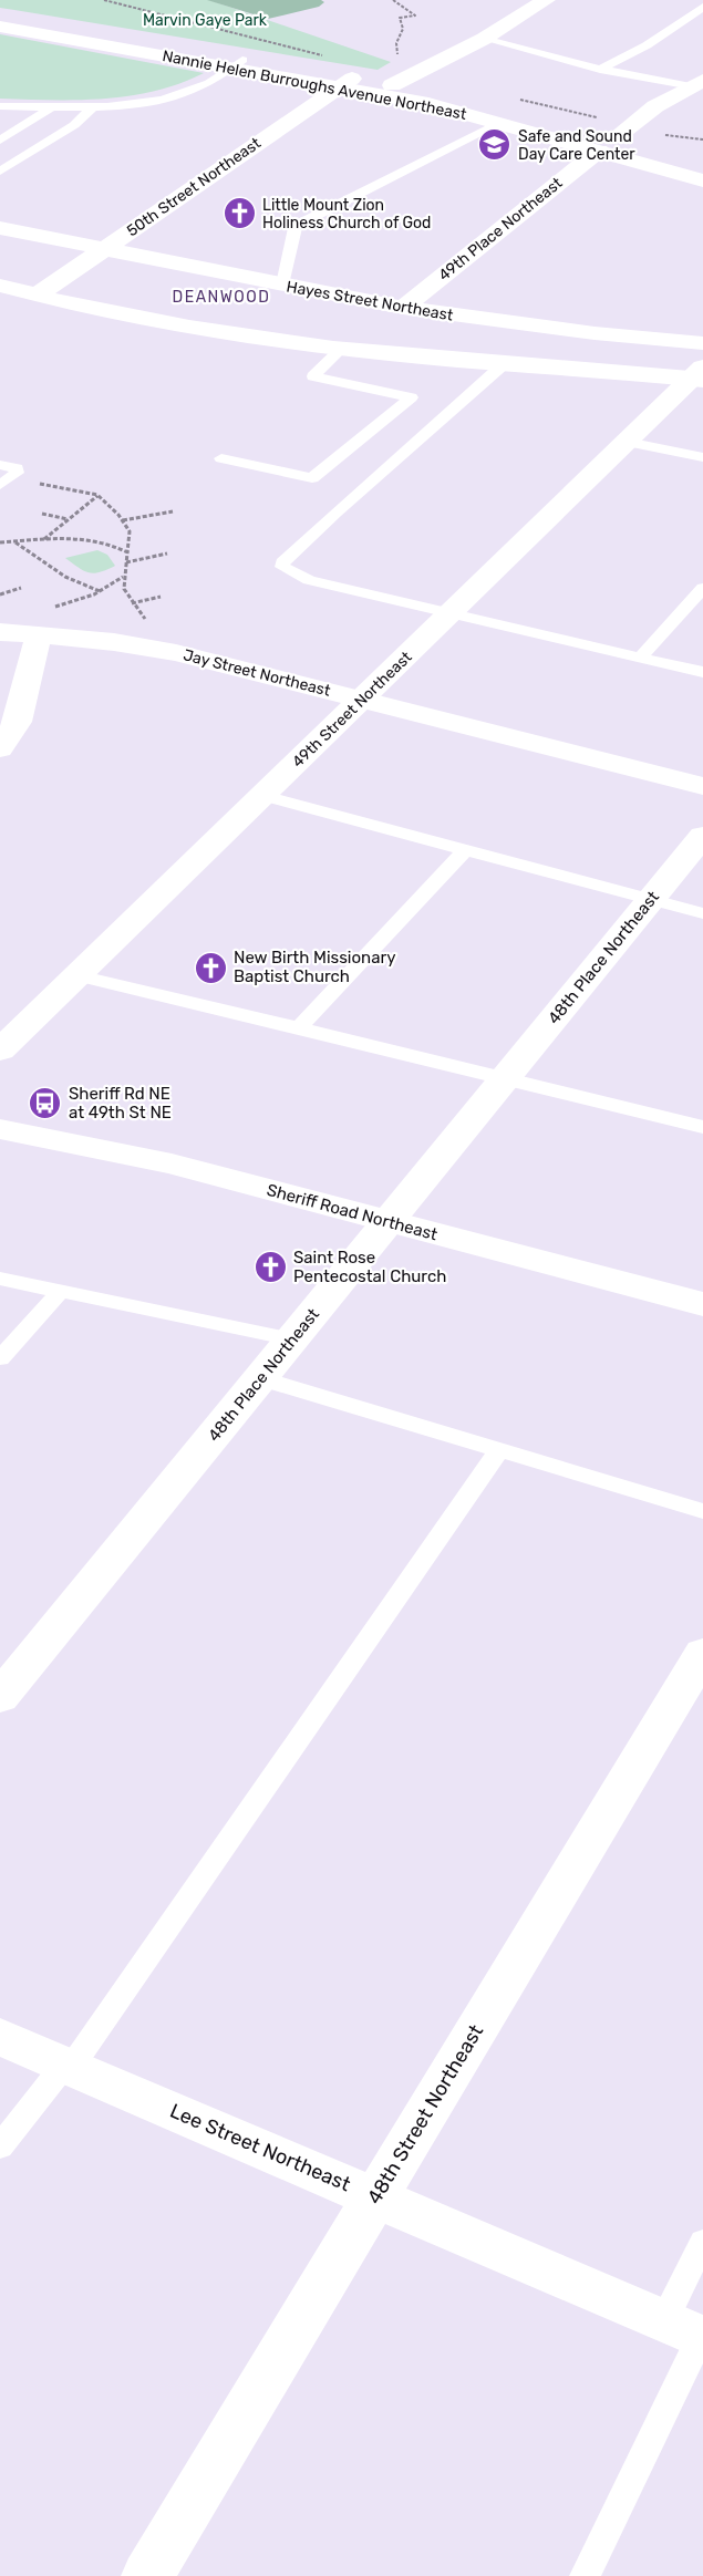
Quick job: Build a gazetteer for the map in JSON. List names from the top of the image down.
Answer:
{
  "streets": {
    "street": [
      "Nannie Helen Burroughs Avenue Northeast",
      "50th Street Northeast",
      "49th Place Northeast",
      "Hayes Street Northeast",
      "Jay Street Northeast",
      "49th Street Northeast",
      "48th Place Northeast",
      "Sheriff Road Northeast",
      "48th Street Northeast",
      "Lee Street Northeast"
    ]
  },
  "crossings": [
    ["Nannie Helen Burroughs Avenue Northeast", "50th Street Northeast"],
    ["Nannie Helen Burroughs Avenue Northeast", "49th Place Northeast"],
    ["50th Street Northeast", "Hayes Street Northeast"],
    ["49th Place Northeast", "Hayes Street Northeast"],
    ["Jay Street Northeast", "49th Street Northeast"],
    ["48th Place Northeast", "Sheriff Road Northeast"],
    ["48th Street Northeast", "Lee Street Northeast"]
  ],
  "districts": ["DEANWOOD"],
  "parks": ["Marvin Gaye Park"],
  "places": {
    "school or university": ["Safe and Sound Day Care Center"],
    "church": ["Little Mount Zion Holiness Church of God", "New Birth Missionary Baptist Church", "Saint Rose Pentecostal Church"],
    "bus stop": ["Sheriff Rd NE at 49th St NE"]
  }
}
